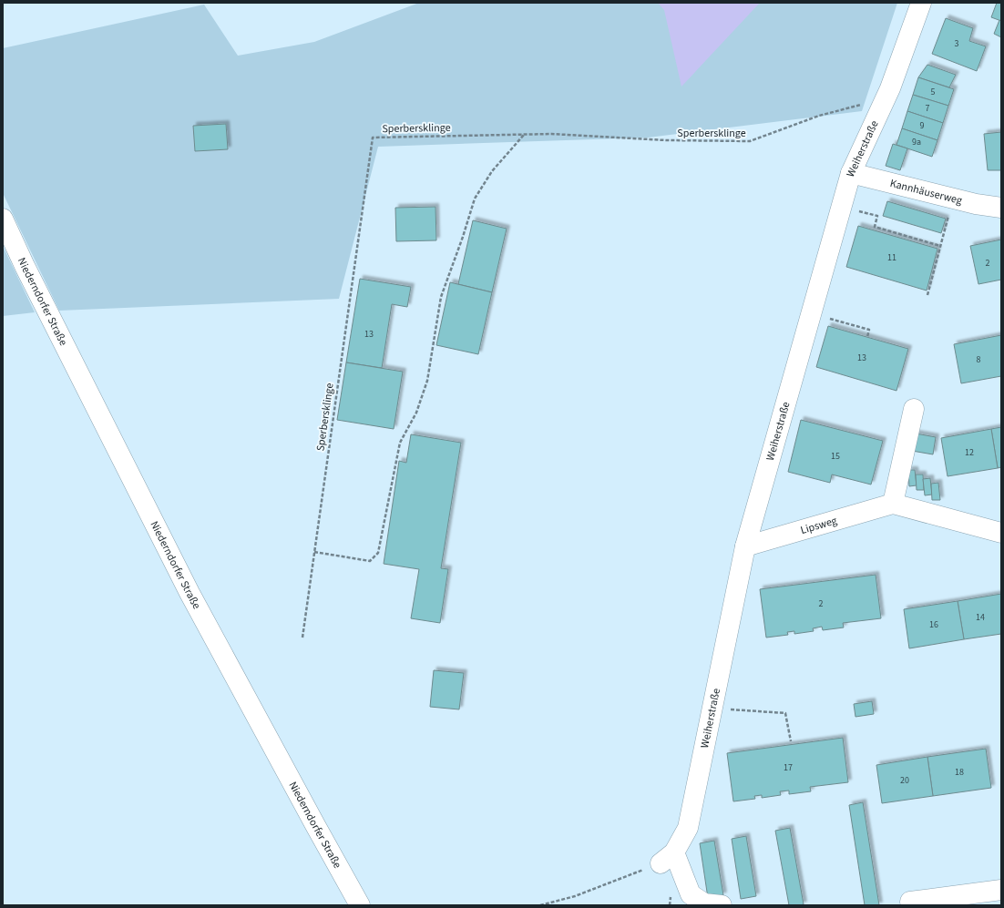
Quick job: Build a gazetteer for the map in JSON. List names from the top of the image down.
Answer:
{
  "streets": {
    "street": [
      "Weiherstraße",
      "Kannhäuserweg",
      "Niederndorfer Straße",
      "Lipsweg"
    ],
    "path": ["Sperbersklinge"]
  },
  "crossings": [
    ["Sperbersklinge", "Weiherstraße"],
    ["Weiherstraße", "Kannhäuserweg"],
    ["Weiherstraße", "Lipsweg"]
  ],
  "house_numbers": [
    "3",
    "5",
    "7",
    "9",
    "9a",
    "11",
    "2",
    "13",
    "13",
    "8",
    "12",
    "15",
    "2",
    "14",
    "16",
    "17",
    "18",
    "20"
  ]
}
